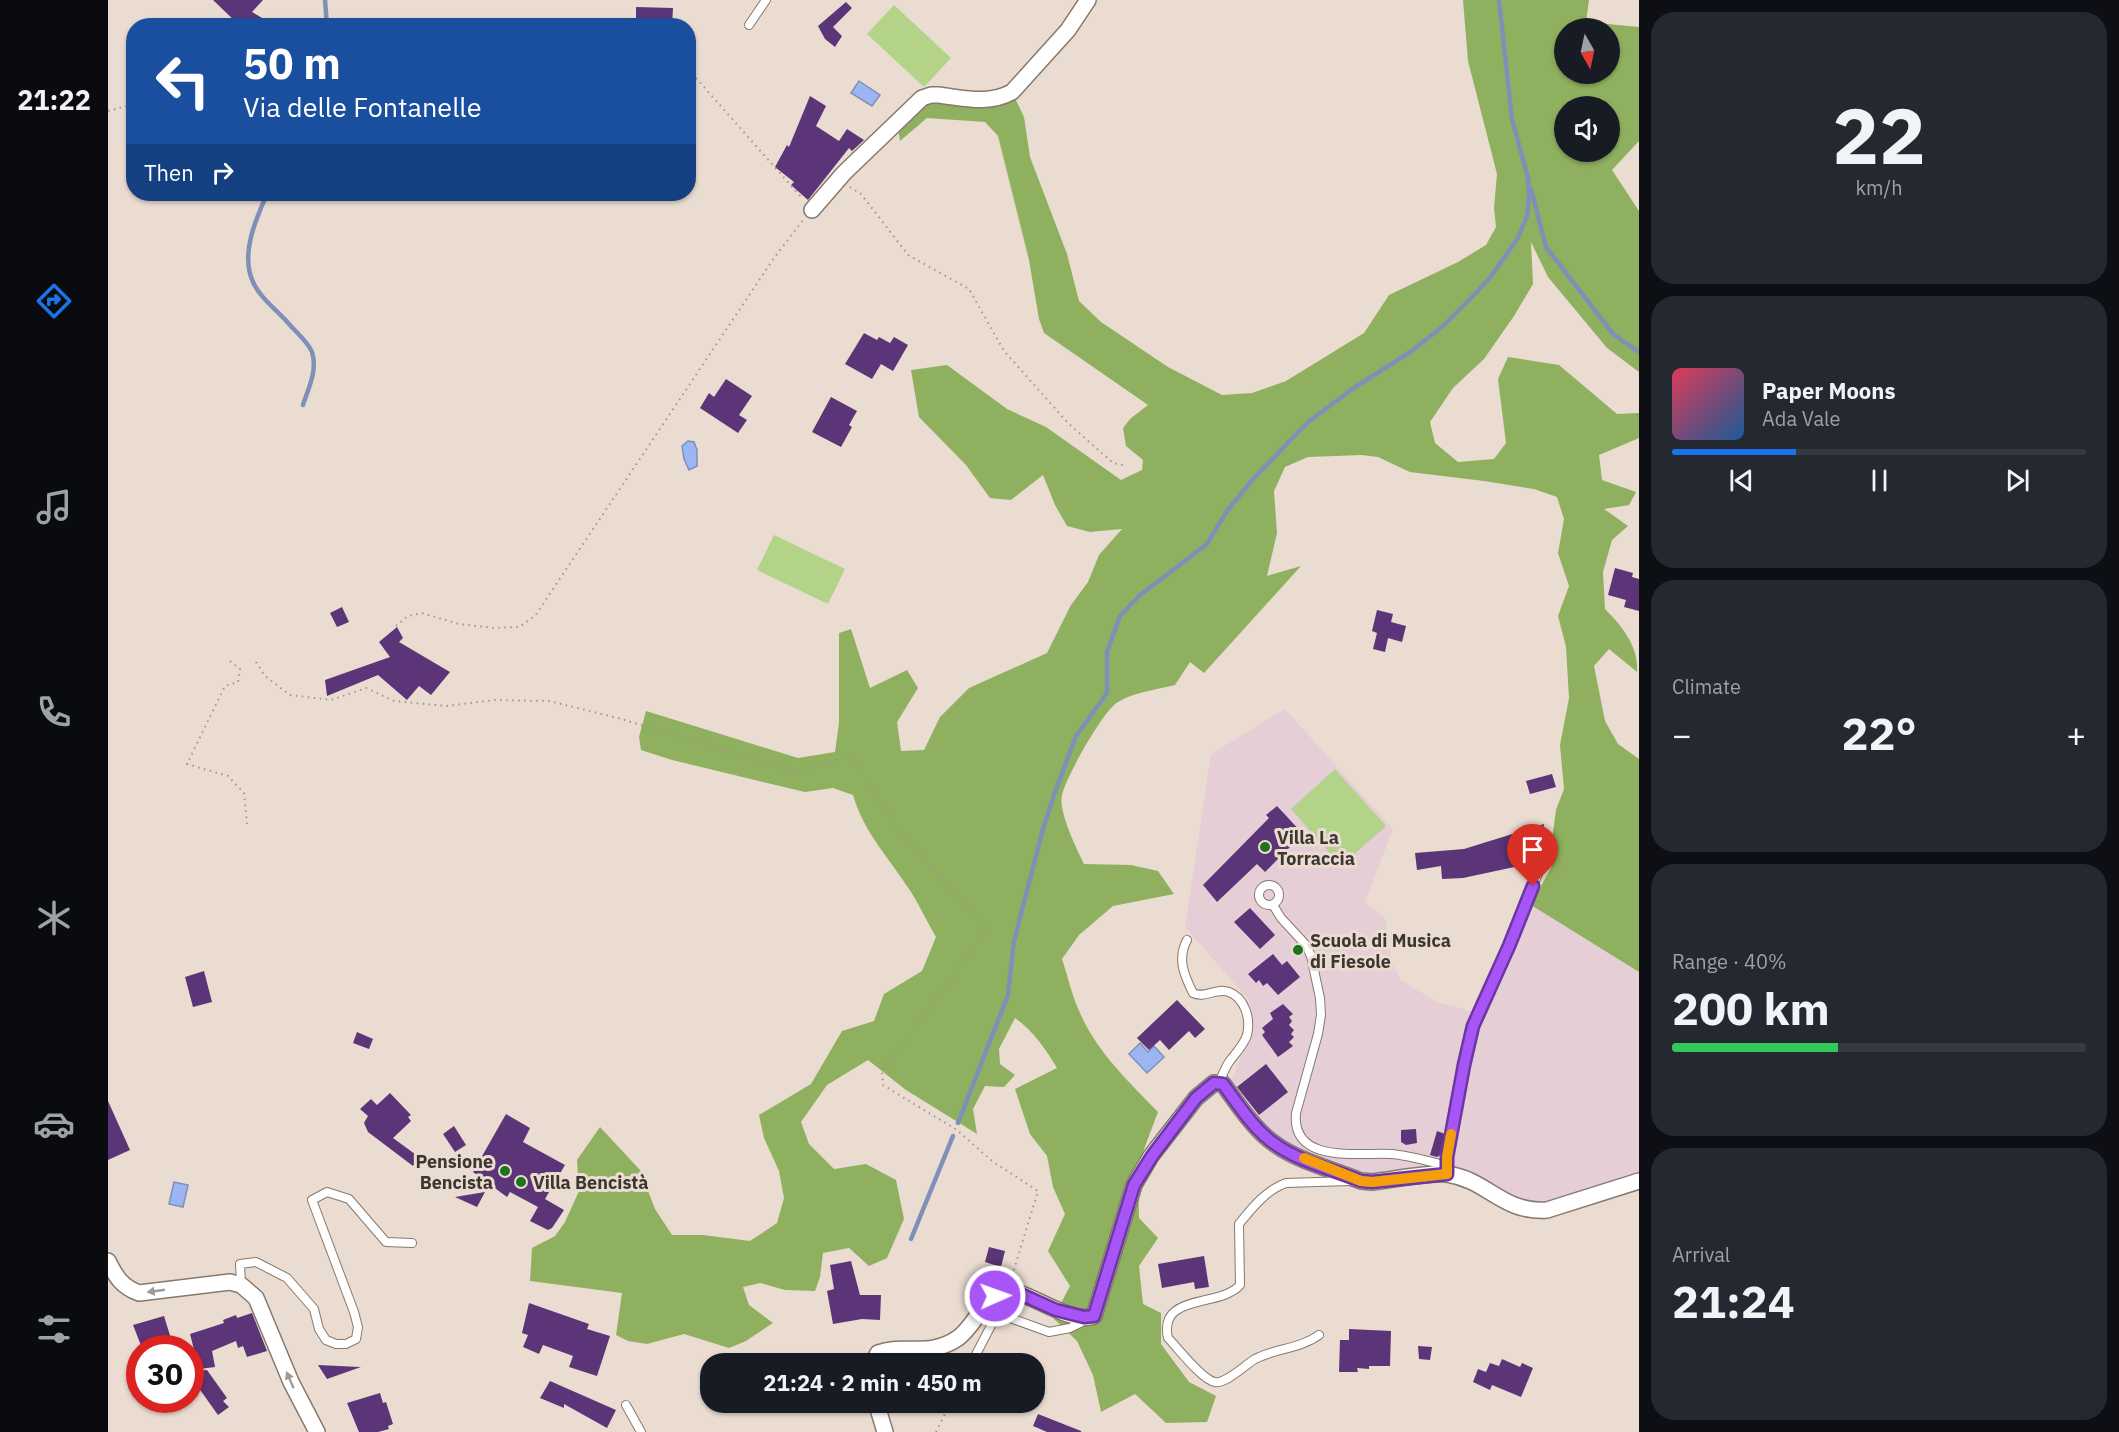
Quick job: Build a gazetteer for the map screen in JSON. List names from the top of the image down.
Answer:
{
  "places": [
    "Villa La Torraccia",
    "Scuola di Musica di Fiesole",
    "Pensione Bencista",
    "Villa Bencistà"
  ],
  "north": "bottom",
  "page": {
    "tabs": "21:22",
    "tile": [
      ["22", "km/h"],
      "Climate",
      ["Range · 40%", "200 km"],
      ["Arrival", "21:24"]
    ],
    "turn": ["50 m", "Via delle Fontanelle"],
    "then": "Then",
    "song": ["Paper Moons", "Ada Vale"],
    "heat": ["−", "22°", "+"],
    "limit": "30",
    "trip": "21:24 · 2 min · 450 m"
  }
}
